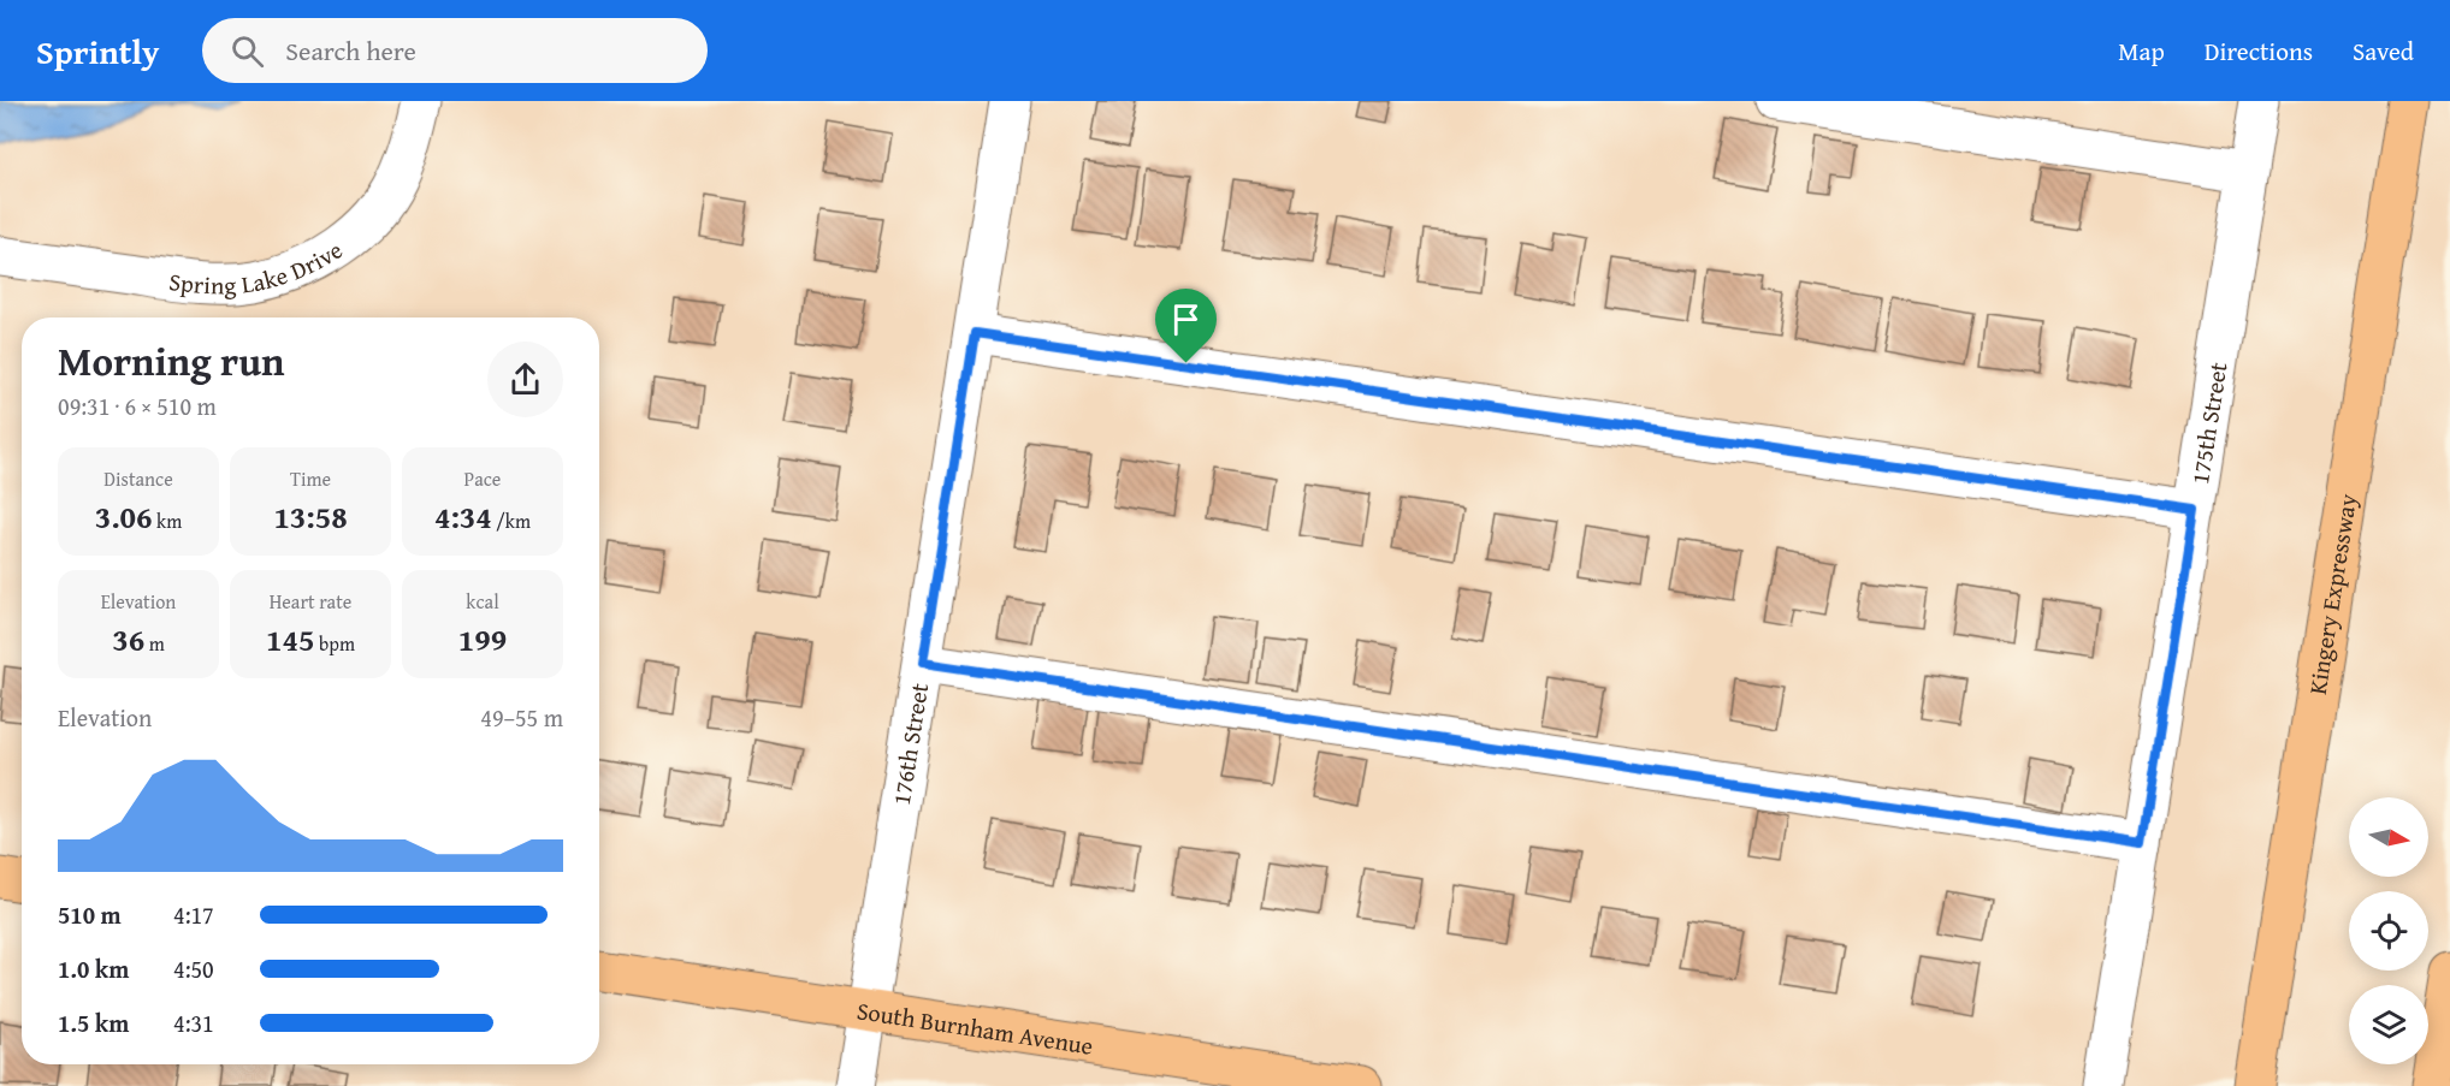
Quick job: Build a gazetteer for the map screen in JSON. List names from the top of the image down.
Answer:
{
  "streets": {
    "main road": ["Kingery Expressway", "South Burnham Avenue"],
    "street": ["Spring Lake Drive", "175th Street", "176th Street"]
  },
  "crossings": [
    ["176th Street", "South Burnham Avenue"]
  ],
  "north": "right",
  "page": {
    "header": "Sprintly",
    "search": "Search here",
    "nav": ["Map", "Directions", "Saved"],
    "heading": ["Morning run", "09:31 · 6 × 510 m"],
    "stats": [
      ["Distance", "3.06 km"],
      ["Time", "13:58"],
      ["Pace", "4:34 /km"],
      ["Elevation", "36 m"],
      ["Heart rate", "145 bpm"],
      ["kcal", "199"]
    ],
    "chart": ["Elevation", "49–55 m"],
    "list": [
      {
        "name": "510 m",
        "note": "4:17"
      },
      {
        "name": "1.0 km",
        "note": "4:50"
      },
      {
        "name": "1.5 km",
        "note": "4:31"
      }
    ]
  }
}
